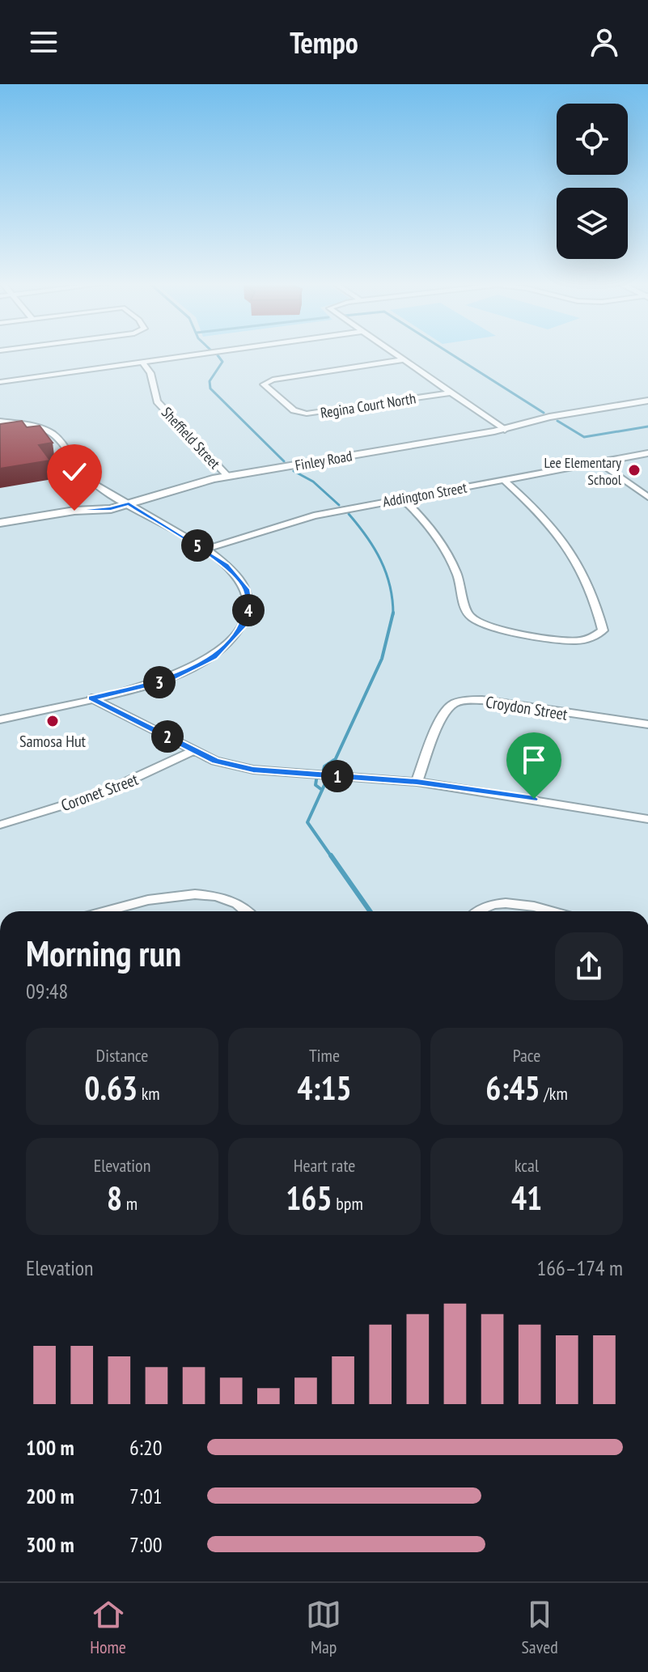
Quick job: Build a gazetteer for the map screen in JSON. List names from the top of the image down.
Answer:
{
  "streets": {
    "street": [
      "Regina Court North",
      "Sheffield Street",
      "Finley Road",
      "Addington Street",
      "Croydon Street",
      "Coronet Street"
    ]
  },
  "crossings": [
    ["Sheffield Street", "Finley Road"]
  ],
  "places": ["Lee Elementary School", "Samosa Hut"],
  "page": {
    "header": "Tempo",
    "pins": [
      "5",
      "4",
      "3",
      "2",
      "1"
    ],
    "heading": ["Morning run", "09:48"],
    "stats": [
      ["Distance", "0.63 km"],
      ["Time", "4:15"],
      ["Pace", "6:45 /km"],
      ["Elevation", "8 m"],
      ["Heart rate", "165 bpm"],
      ["kcal", "41"]
    ],
    "chart": ["Elevation", "166–174 m"],
    "list": [
      {
        "name": "100 m",
        "note": "6:20"
      },
      {
        "name": "200 m",
        "note": "7:01"
      },
      {
        "name": "300 m",
        "note": "7:00"
      }
    ],
    "tabs": ["Home", "Map", "Saved"]
  }
}
